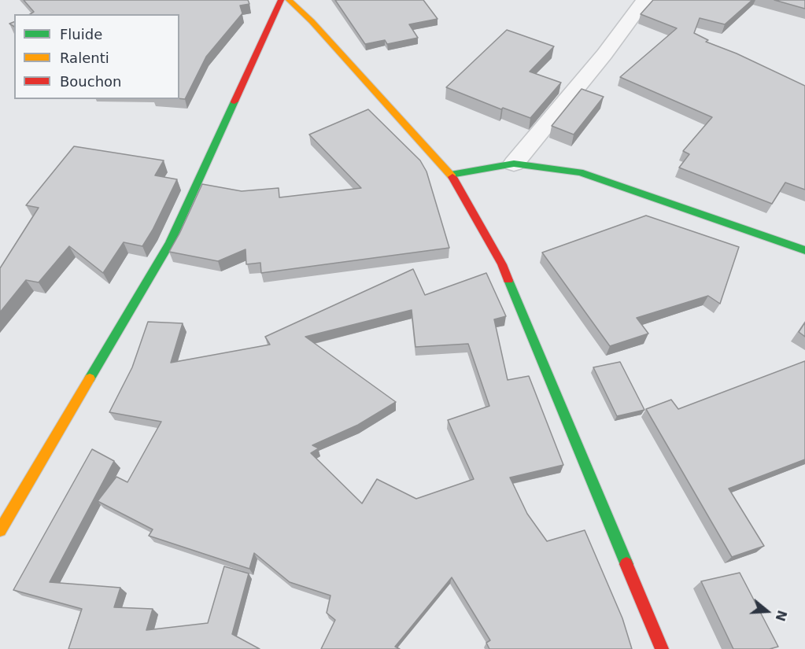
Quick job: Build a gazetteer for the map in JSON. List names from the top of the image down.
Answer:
{
  "legend": ["Fluide", "Ralenti", "Bouchon"],
  "north": "right"
}
